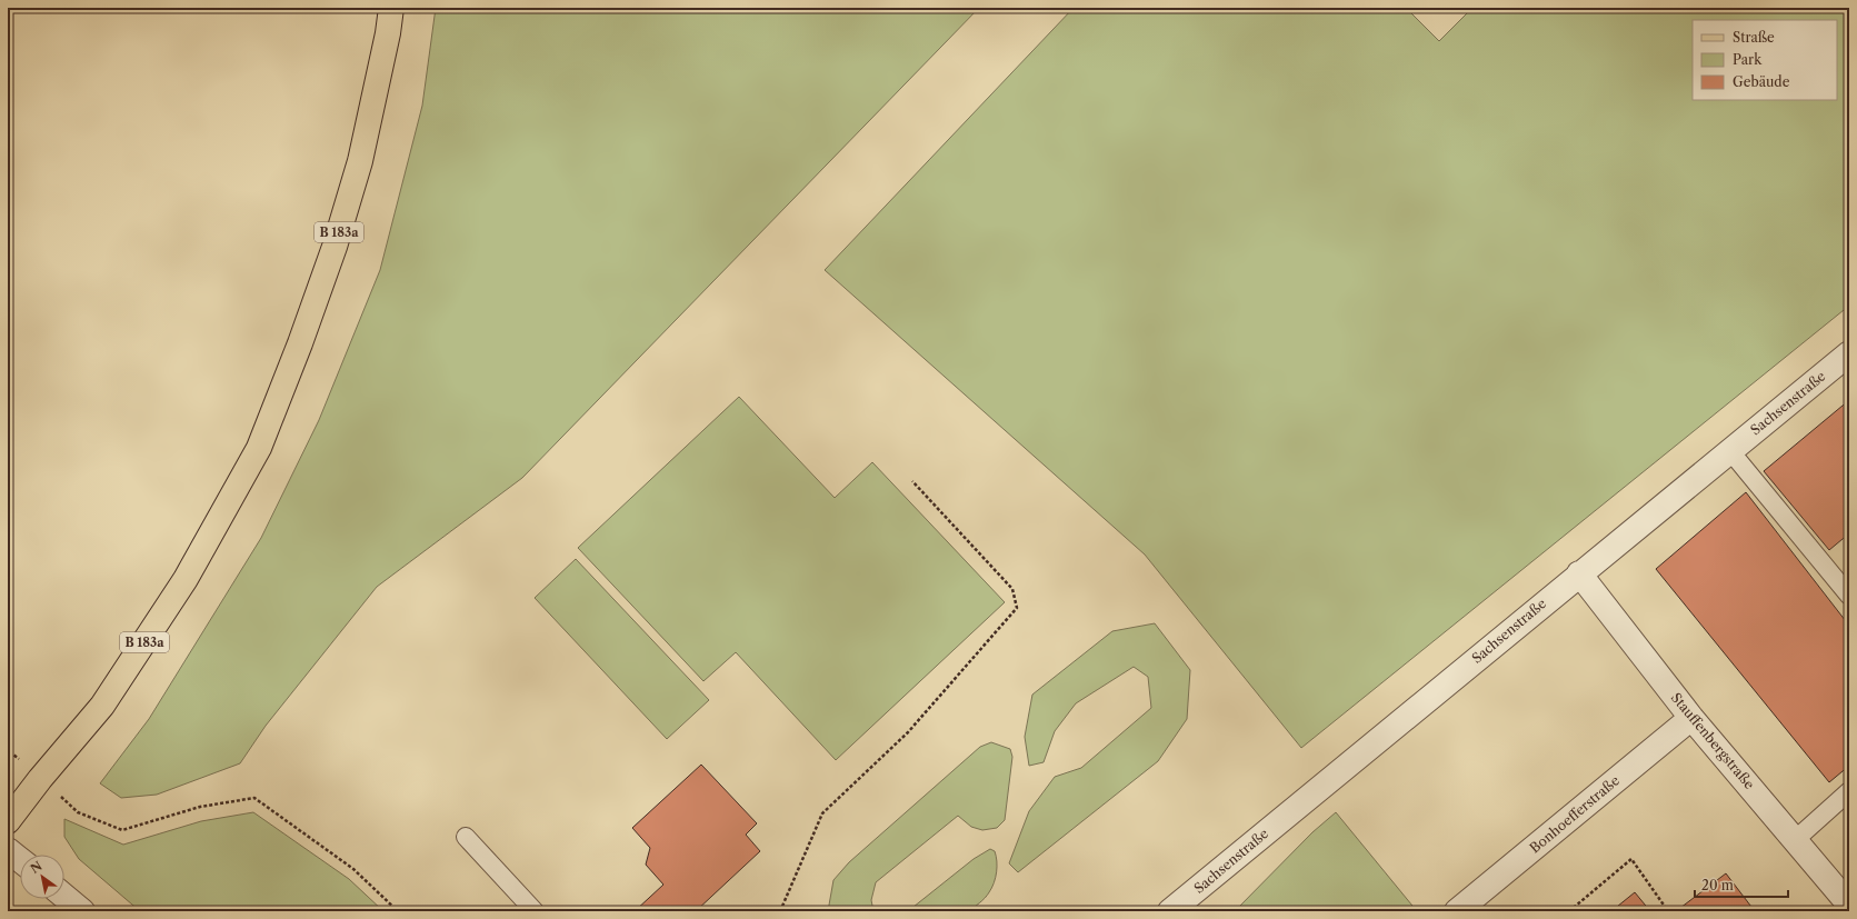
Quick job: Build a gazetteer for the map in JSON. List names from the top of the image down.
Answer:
{
  "streets": {
    "main road": ["B 183a"],
    "street": ["Sachsenstraße", "Stauffenbergstraße", "Bonhoefferstraße"]
  },
  "crossings": [
    ["Sachsenstraße", "Stauffenbergstraße"],
    ["Stauffenbergstraße", "Bonhoefferstraße"]
  ],
  "legend": ["Straße", "Park", "Gebäude"],
  "scale_bar": "20 m",
  "north": "top left"
}
